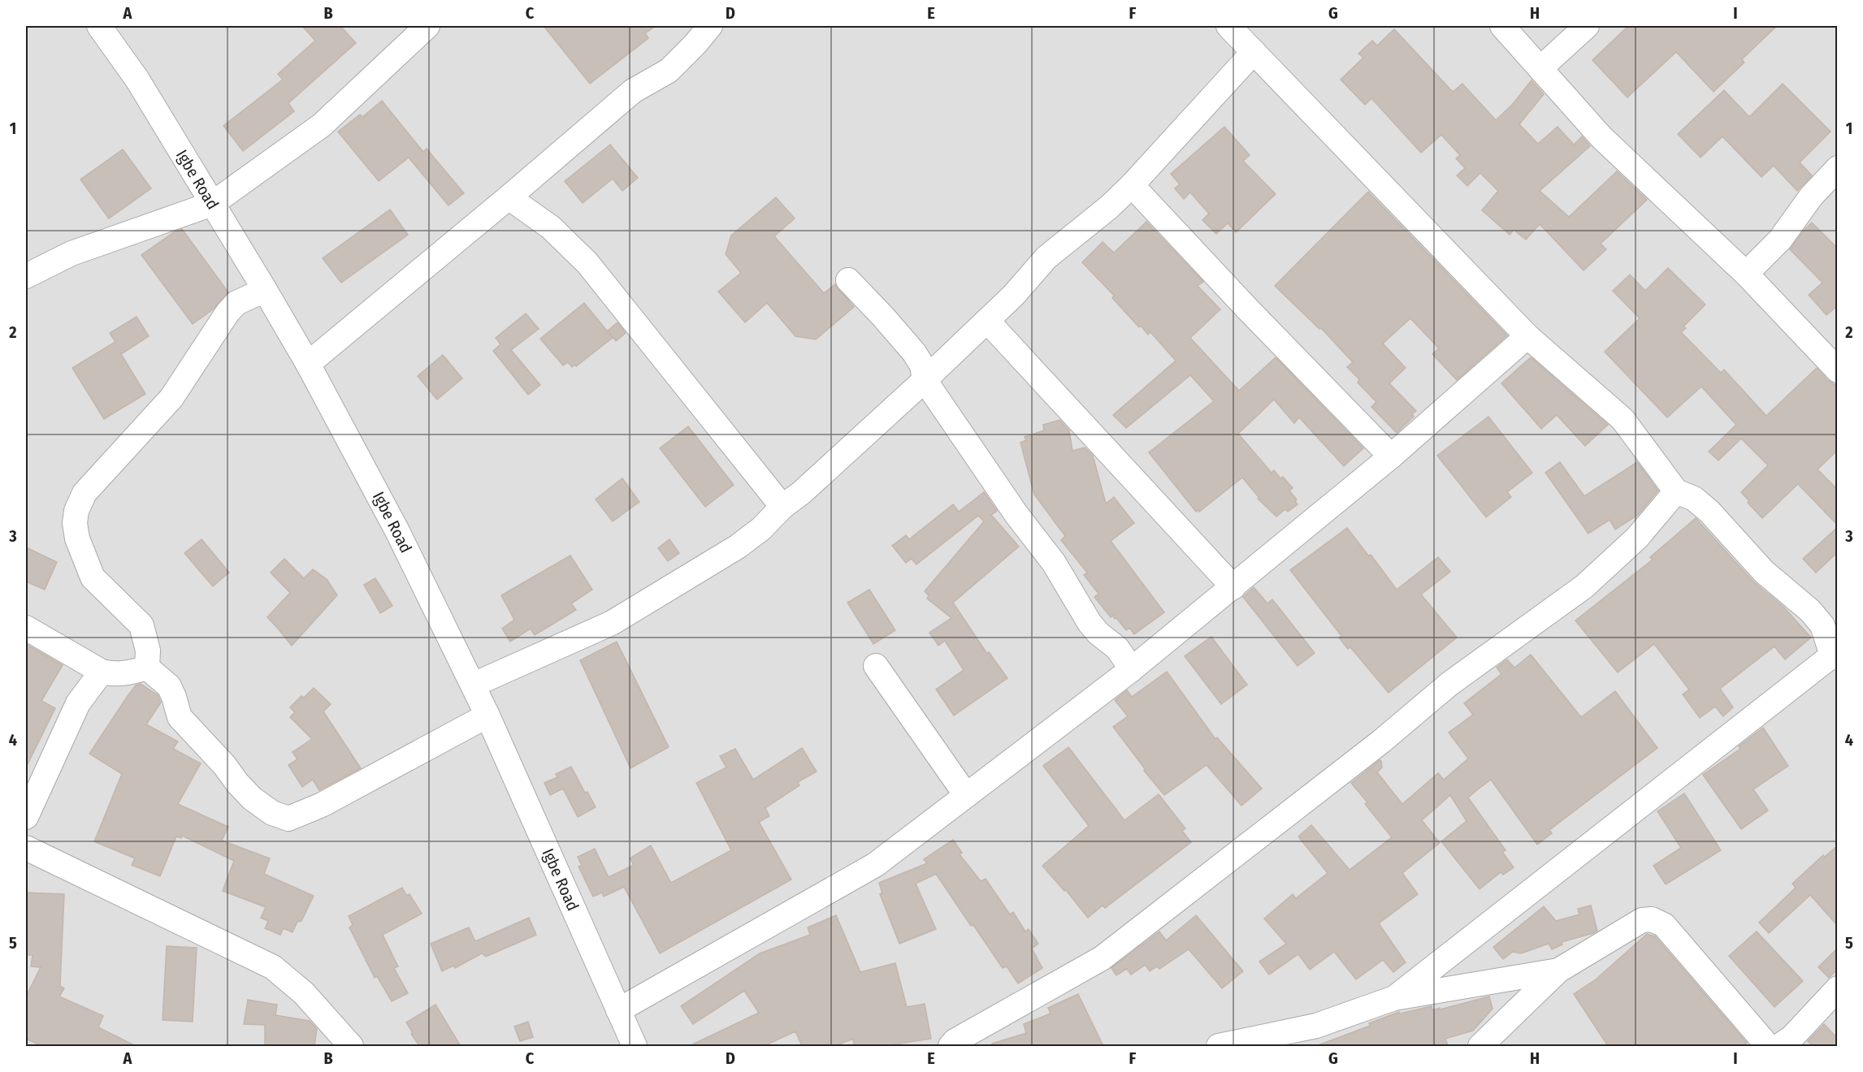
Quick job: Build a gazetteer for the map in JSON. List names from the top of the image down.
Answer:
{
  "streets": {
    "street": ["Igbe Road"]
  },
  "grid": {
    "columns": [
      "A",
      "B",
      "C",
      "D",
      "E",
      "F",
      "G",
      "H",
      "I"
    ],
    "rows": [
      "1",
      "2",
      "3",
      "4",
      "5"
    ]
  }
}
